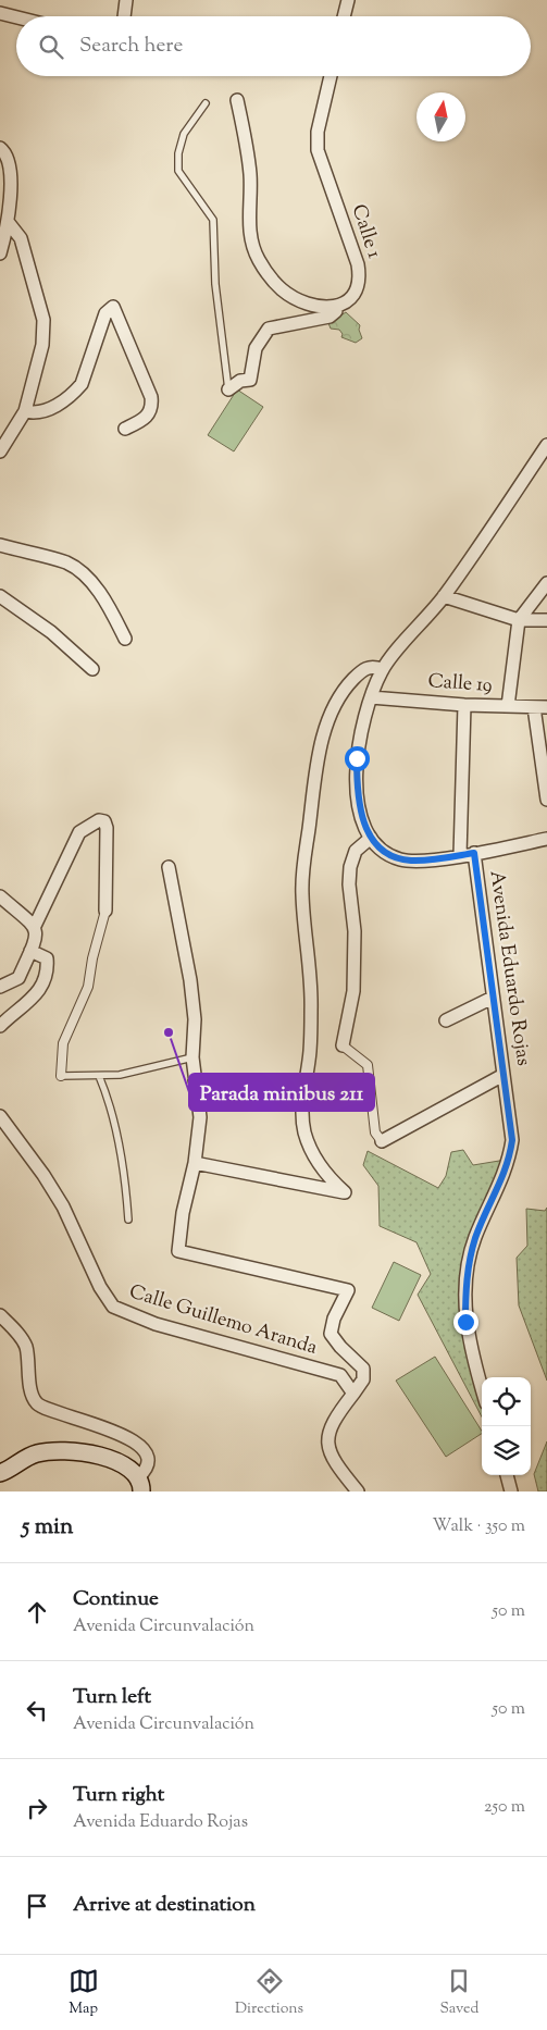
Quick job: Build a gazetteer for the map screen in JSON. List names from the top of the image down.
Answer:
{
  "streets": {
    "street": [
      "Calle 1",
      "Calle 19",
      "Avenida Eduardo Rojas",
      "Calle Guillemo Aranda"
    ]
  },
  "places": ["Parada minibus 211"],
  "north": "top",
  "page": {
    "search": "Search here",
    "heading": ["5 min", "Walk · 350 m"],
    "list": [
      ["Continue", "Avenida Circunvalación", "50 m"],
      ["Turn left", "Avenida Circunvalación", "50 m"],
      ["Turn right", "Avenida Eduardo Rojas", "250 m"],
      "Arrive at destination"
    ],
    "nav": ["Map", "Directions", "Saved"]
  }
}
